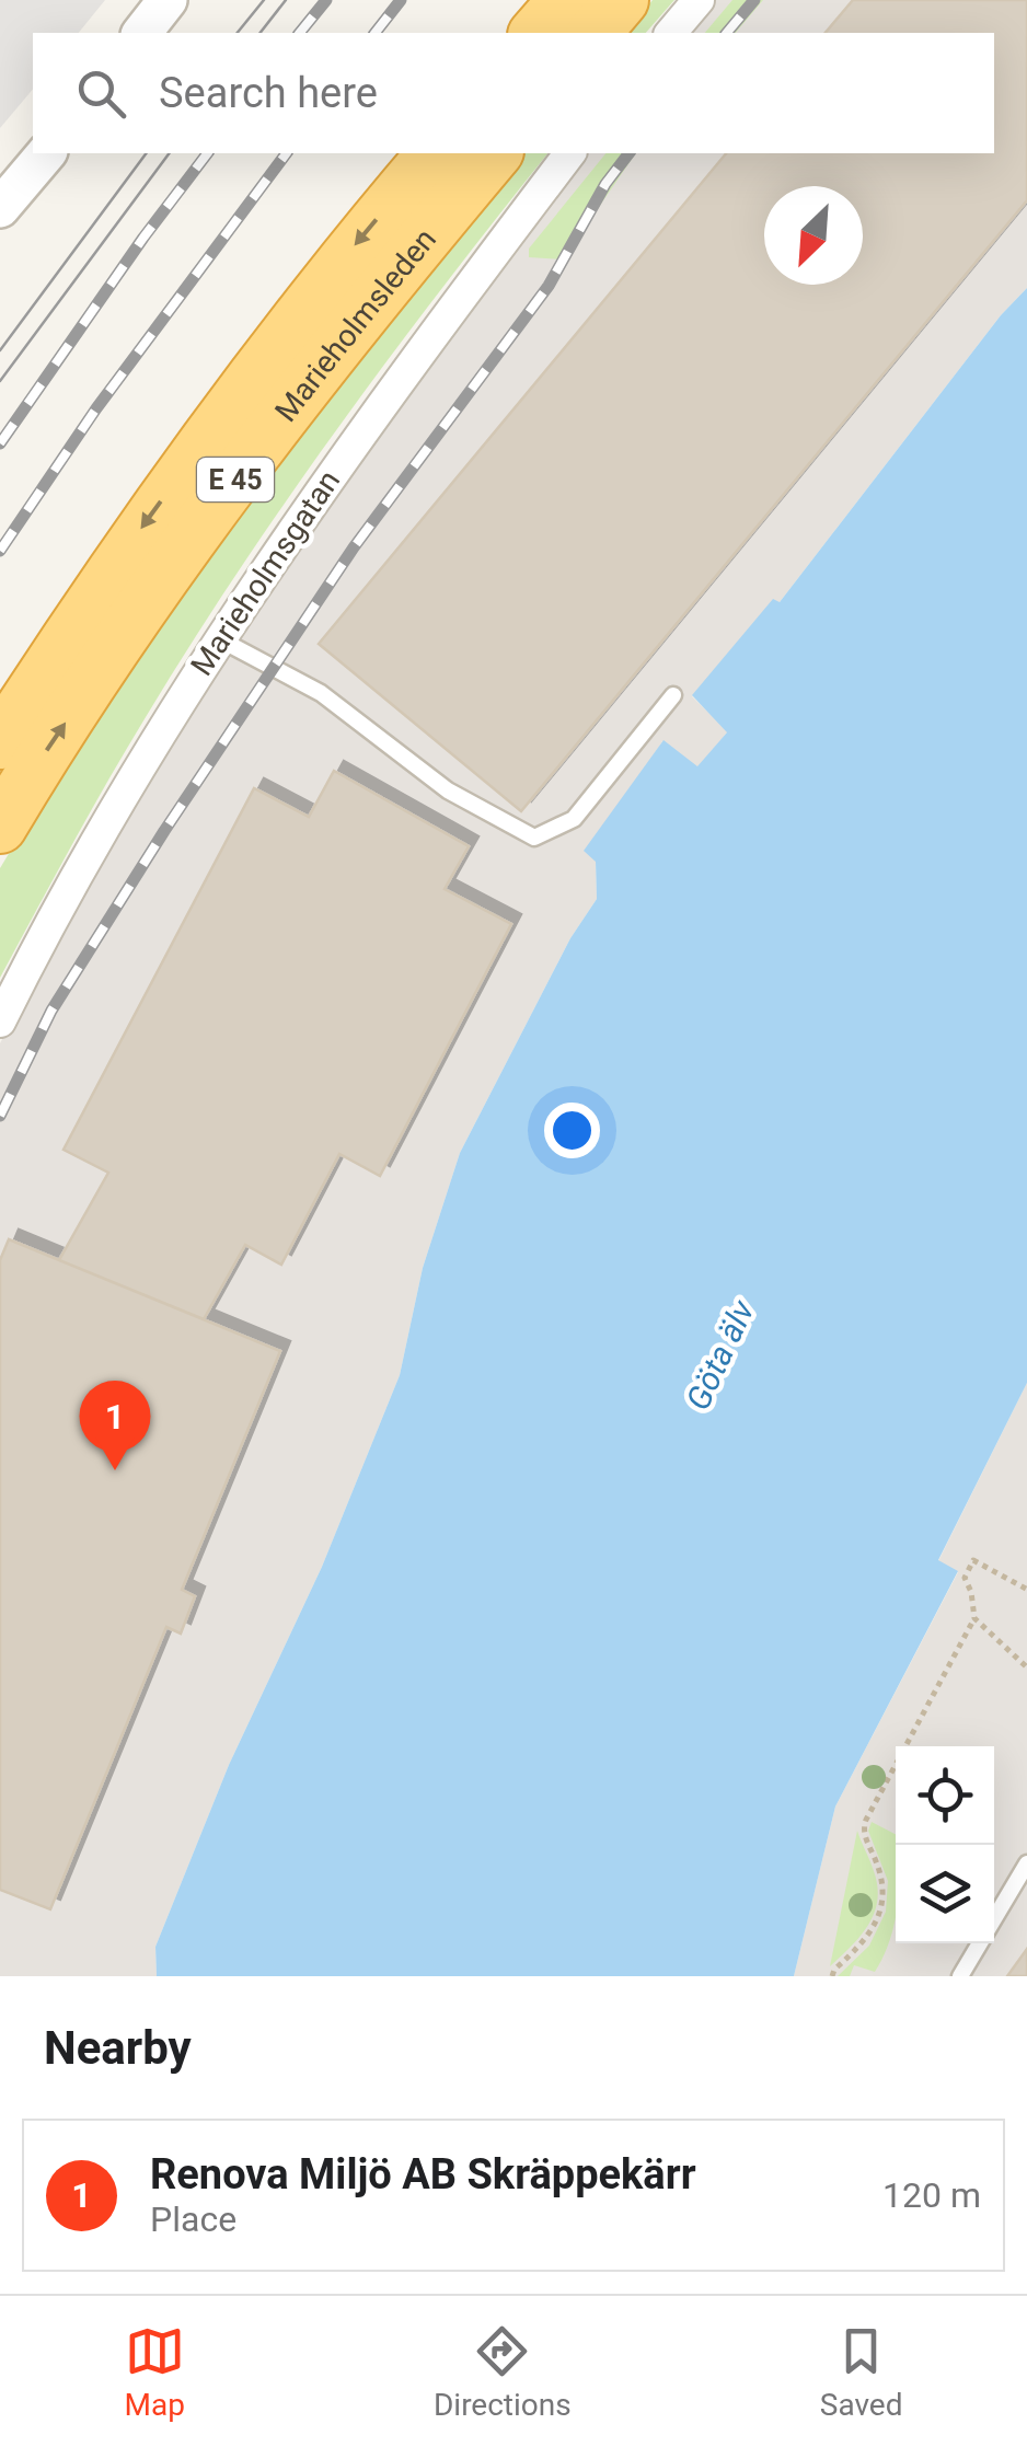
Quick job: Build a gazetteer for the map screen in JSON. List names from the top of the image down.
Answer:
{
  "streets": {
    "highway": ["Marieholmsleden", "E 45"],
    "street": ["Marieholmsgatan"]
  },
  "water": ["Göta älv"],
  "north": "bottom left",
  "page": {
    "search": "Search here",
    "pins": "1",
    "heading": "Nearby",
    "list": [
      {
        "mark": "1",
        "name": "Renova Miljö AB Skräppekärr",
        "note": "Place",
        "value": "120 m"
      }
    ],
    "nav": ["Map", "Directions", "Saved"]
  }
}
